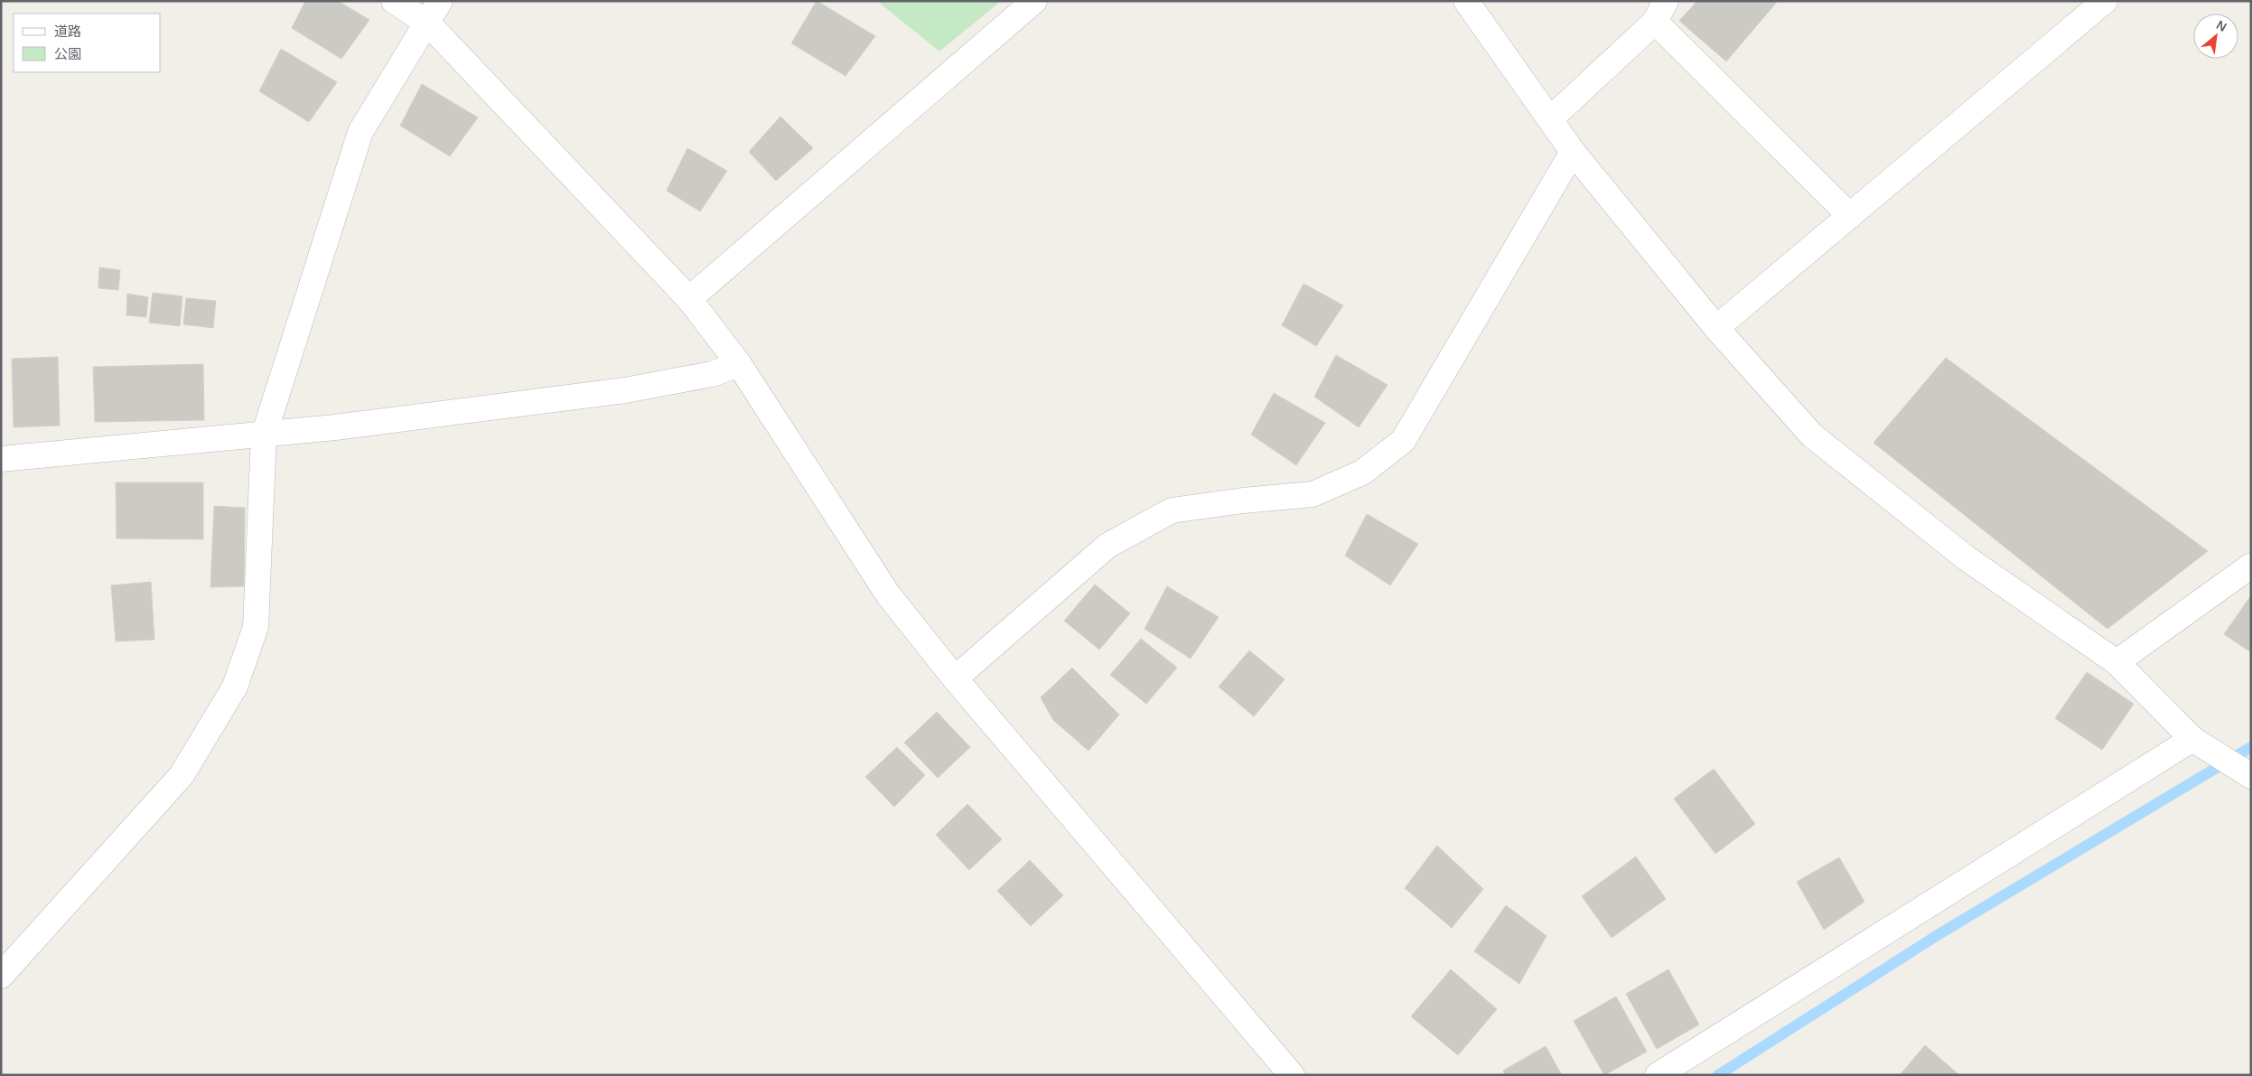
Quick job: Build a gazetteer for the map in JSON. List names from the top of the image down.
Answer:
{
  "legend": ["道路", "公園"],
  "north": "top right"
}
